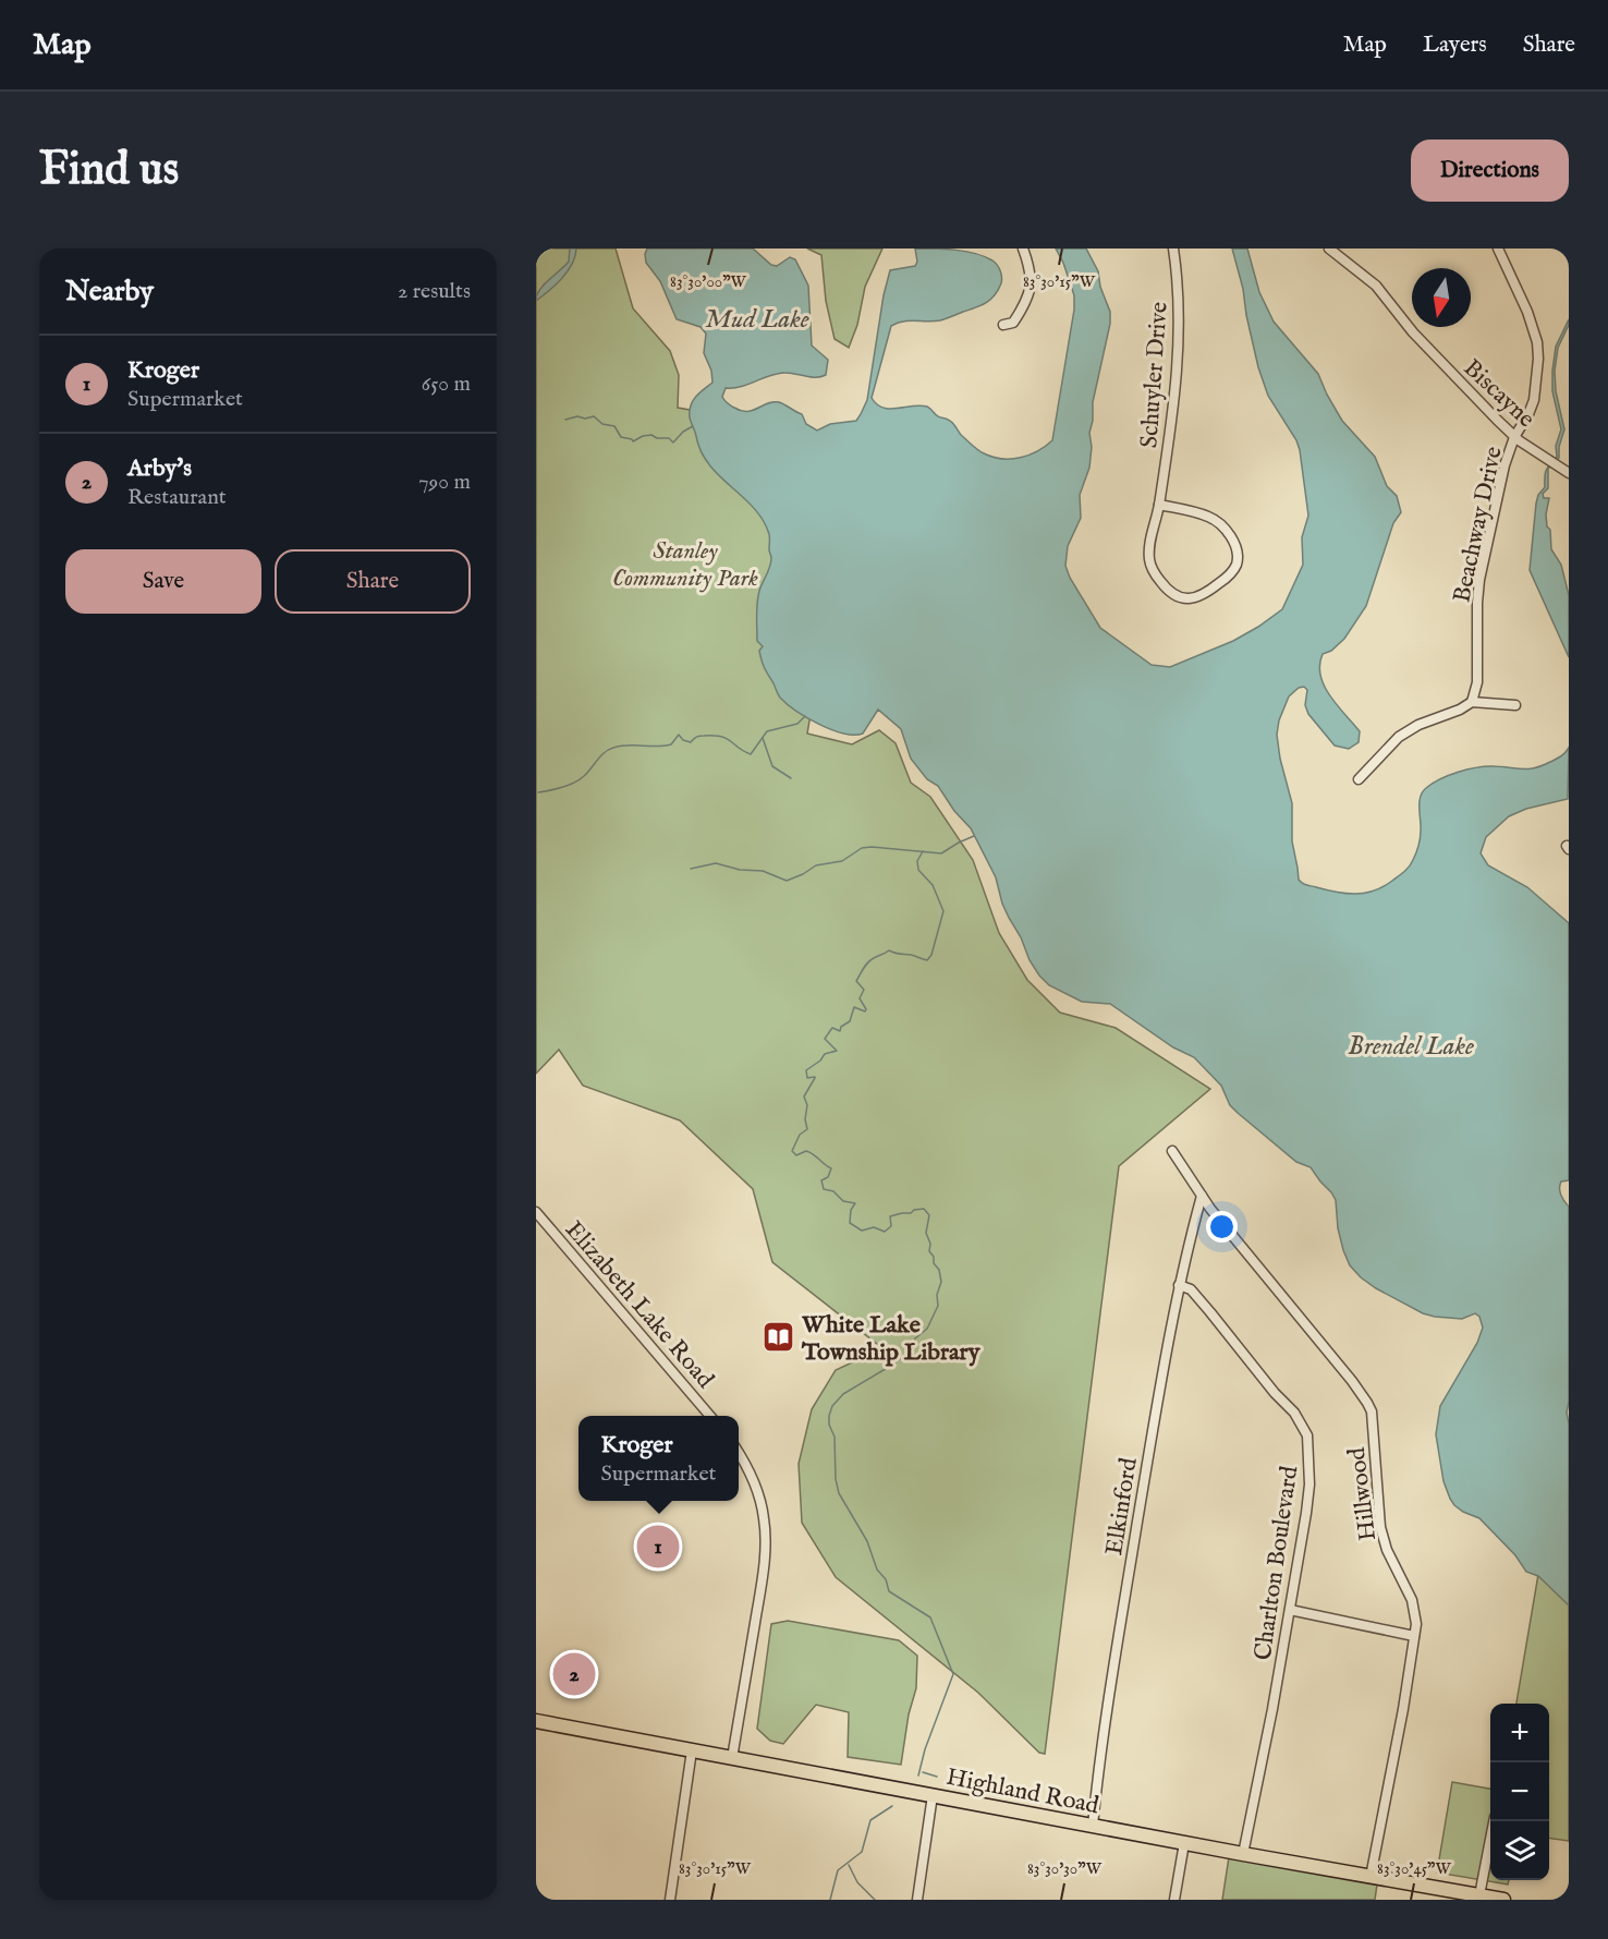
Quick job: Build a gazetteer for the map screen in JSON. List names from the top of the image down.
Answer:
{
  "streets": {
    "highway": ["Highland Road"],
    "street": [
      "Schuyler Drive",
      "Biscayne",
      "Beachway Drive",
      "Elizabeth Lake Road",
      "Hillwood",
      "Elkinford",
      "Charlton Boulevard"
    ]
  },
  "crossings": [
    ["Biscayne", "Beachway Drive"],
    ["Hillwood", "Elkinford"],
    ["Hillwood", "Highland Road"],
    ["Elkinford", "Charlton Boulevard"],
    ["Elkinford", "Highland Road"],
    ["Charlton Boulevard", "Highland Road"]
  ],
  "water": ["Mud Lake", "Brendel Lake"],
  "parks": ["Stanley Community Park"],
  "places": {
    "library": ["White Lake Township Library"]
  },
  "north": "bottom",
  "page": {
    "header": "Map",
    "nav": ["Map", "Layers", "Share"],
    "buttons": [
      "Directions",
      ["Save", "Share"]
    ],
    "title": "Find us",
    "heading": ["Nearby", "2 results"],
    "list": [
      {
        "mark": "1",
        "name": "Kroger",
        "note": "Supermarket",
        "value": "650 m"
      },
      {
        "mark": "2",
        "name": "Arby's",
        "note": "Restaurant",
        "value": "790 m"
      }
    ],
    "popup": ["Kroger", "Supermarket"],
    "pins": ["1", "2"],
    "map_buttons": ["+", "−"]
  },
  "coordinates": [
    "83°30'00\"W",
    "83°30'15\"W",
    "83°30'30\"W",
    "83°30'45\"W"
  ]
}
